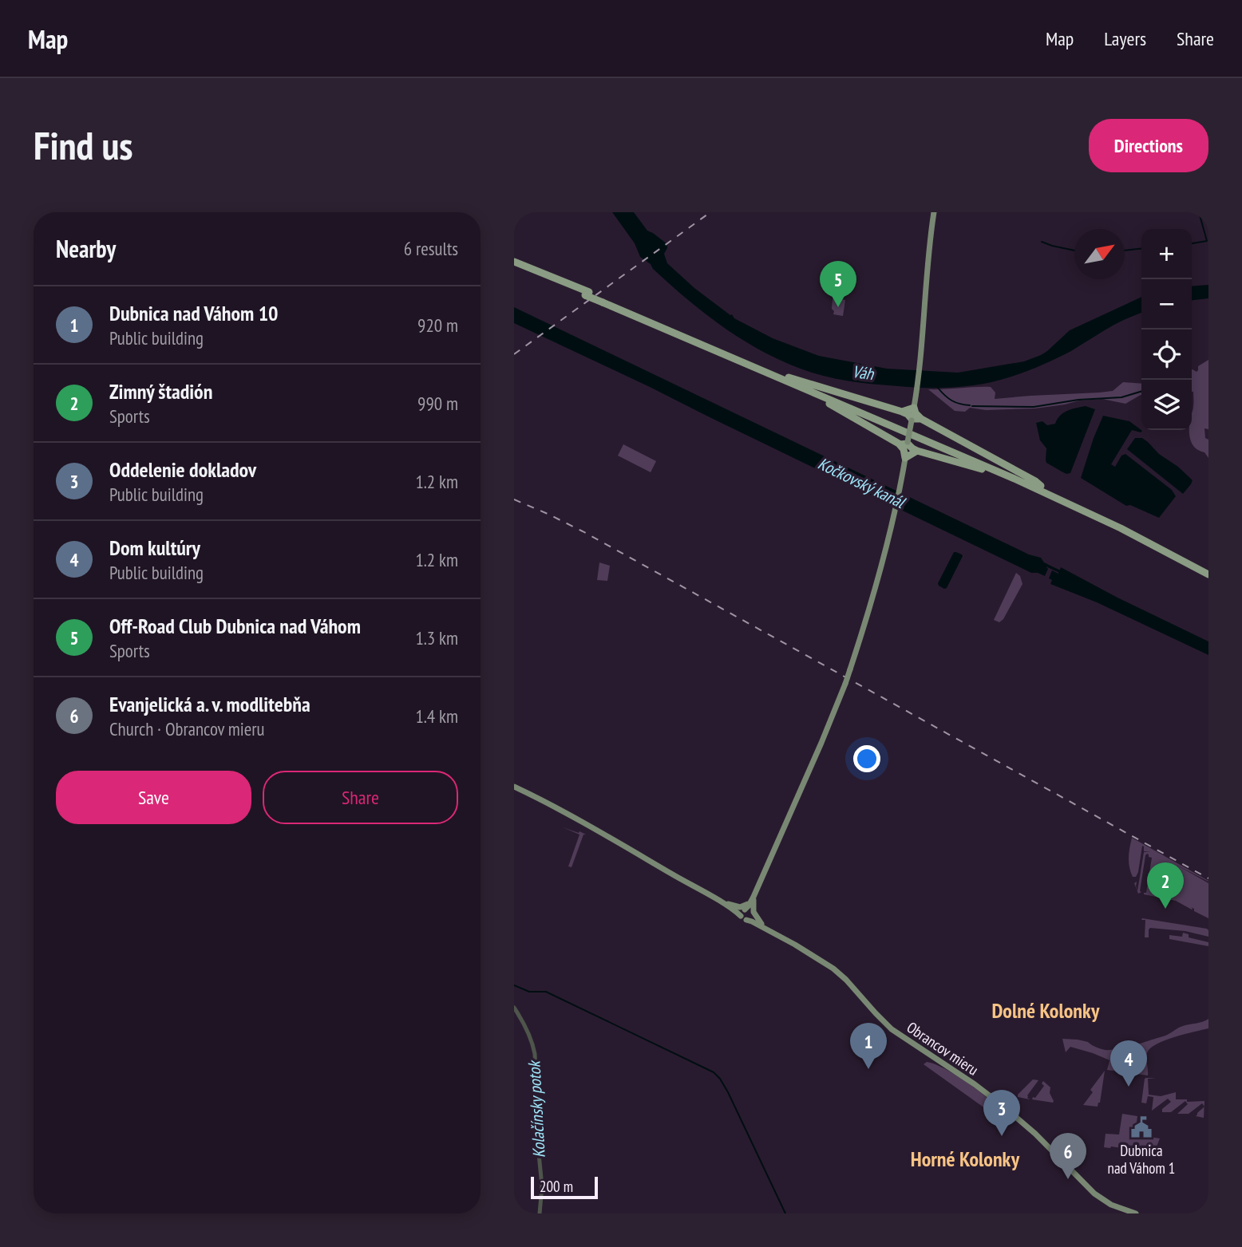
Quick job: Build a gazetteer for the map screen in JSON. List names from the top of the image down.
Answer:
{
  "streets": {
    "main road": ["Obrancov mieru"]
  },
  "districts": ["Dolné Kolonky", "Horné Kolonky"],
  "water": ["Váh", "Kočkovský kanál", "Kolačínsky potok"],
  "places": {
    "public building": ["Dubnica nad Váhom 1"]
  },
  "scale_bar": "200 m",
  "north": "top right",
  "page": {
    "header": "Map",
    "nav": ["Map", "Layers", "Share"],
    "buttons": [
      "Directions",
      ["Save", "Share"]
    ],
    "title": "Find us",
    "heading": ["Nearby", "6 results"],
    "map_buttons": ["+", "−"],
    "pins": [
      "5",
      "2",
      "1",
      "4",
      "3",
      "6"
    ],
    "list": [
      {
        "mark": "1",
        "name": "Dubnica nad Váhom 10",
        "note": "Public building",
        "value": "920 m"
      },
      {
        "mark": "2",
        "name": "Zimný štadión",
        "note": "Sports",
        "value": "990 m"
      },
      {
        "mark": "3",
        "name": "Oddelenie dokladov",
        "note": "Public building",
        "value": "1.2 km"
      },
      {
        "mark": "4",
        "name": "Dom kultúry",
        "note": "Public building",
        "value": "1.2 km"
      },
      {
        "mark": "5",
        "name": "Off-Road Club Dubnica nad Váhom",
        "note": "Sports",
        "value": "1.3 km"
      },
      {
        "mark": "6",
        "name": "Evanjelická a. v. modlitebňa",
        "note": "Church · Obrancov mieru",
        "value": "1.4 km"
      }
    ],
    "scale": "200 m"
  }
}
